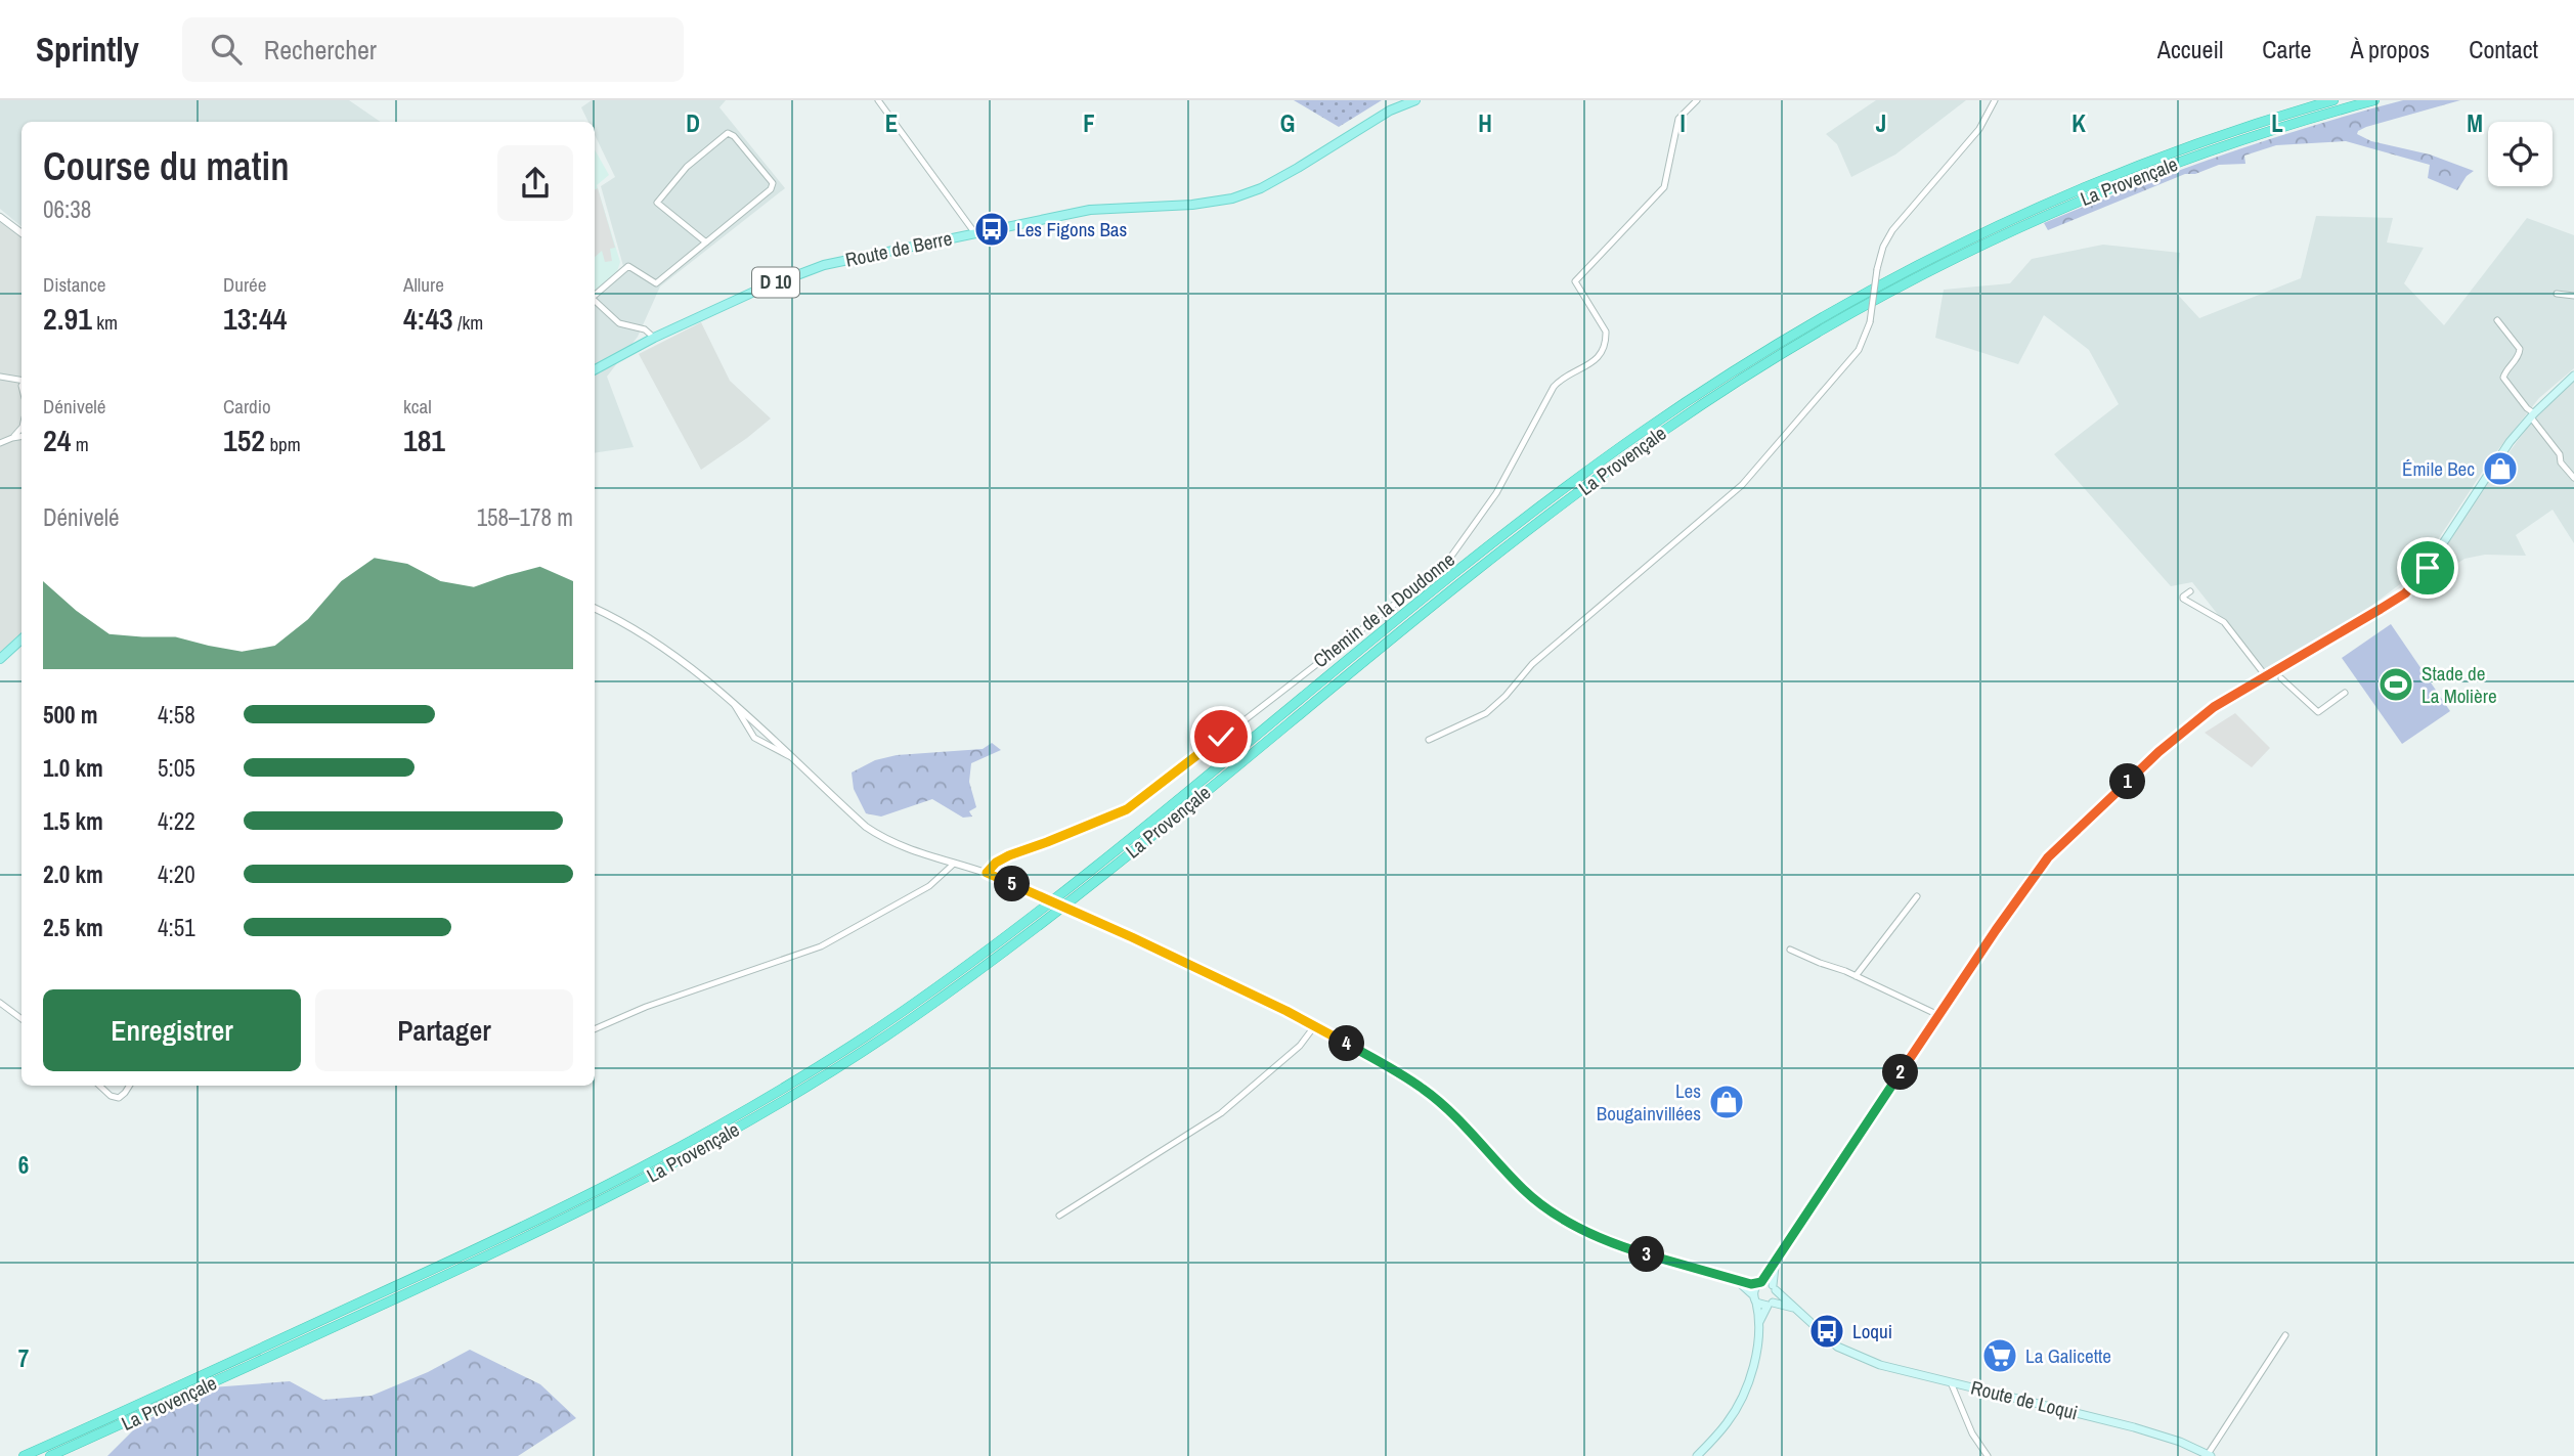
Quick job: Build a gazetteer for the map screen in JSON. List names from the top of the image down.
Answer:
{
  "streets": {
    "highway": ["La Provençale"],
    "main road": ["Route de Berre", "D 10", "Route de Loqui"],
    "street": ["Chemin de la Doudonne"]
  },
  "places": {
    "bus stop": ["Les Figons Bas", "Loqui"],
    "shop": ["Émile Bec", "Les Bougainvillées"],
    "sports": ["Stade de La Molière"],
    "supermarket": ["La Galicette"]
  },
  "page": {
    "header": "Sprintly",
    "search": "Rechercher",
    "nav": [
      "Accueil",
      "Carte",
      "À propos",
      "Contact"
    ],
    "heading": ["Course du matin", "06:38"],
    "stats": [
      ["Distance", "2.91 km"],
      ["Durée", "13:44"],
      ["Allure", "4:43 /km"],
      ["Dénivelé", "24 m"],
      ["Cardio", "152 bpm"],
      ["kcal", "181"]
    ],
    "chart": ["Dénivelé", "158–178 m"],
    "list": [
      {
        "name": "500 m",
        "note": "4:58"
      },
      {
        "name": "1.0 km",
        "note": "5:05"
      },
      {
        "name": "1.5 km",
        "note": "4:22"
      },
      {
        "name": "2.0 km",
        "note": "4:20"
      },
      {
        "name": "2.5 km",
        "note": "4:51"
      }
    ],
    "pins": [
      "1",
      "5",
      "4",
      "2",
      "3"
    ],
    "buttons": ["Enregistrer", "Partager"]
  },
  "grid": {
    "columns": [
      "D",
      "E",
      "F",
      "G",
      "H",
      "I",
      "J",
      "K",
      "L",
      "M"
    ],
    "rows": ["6", "7"]
  }
}
